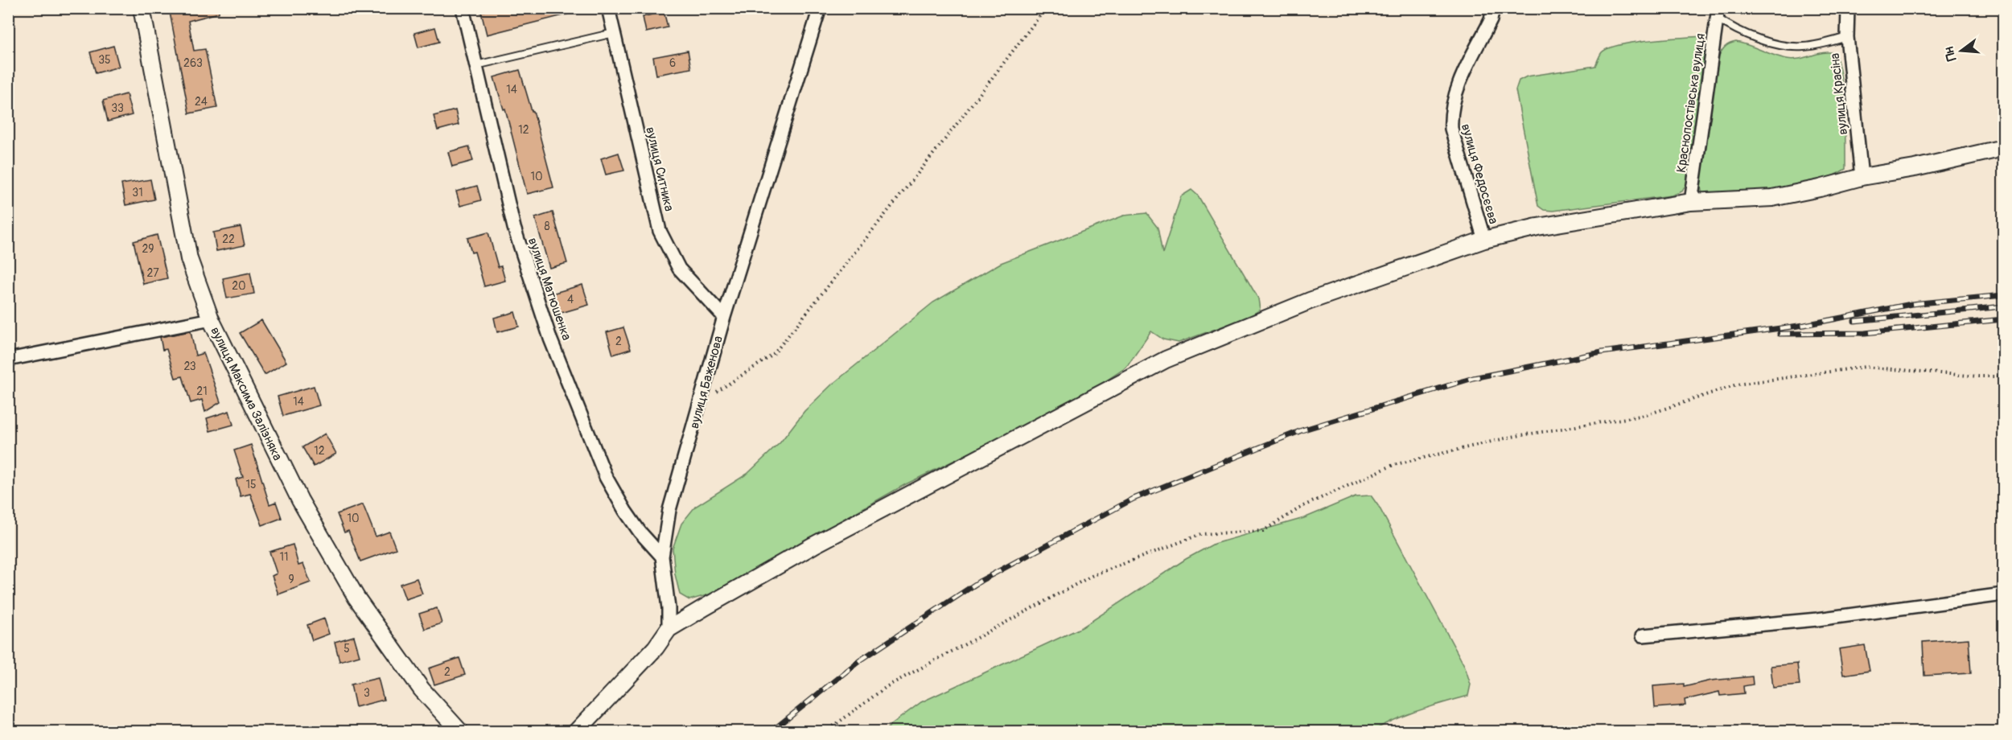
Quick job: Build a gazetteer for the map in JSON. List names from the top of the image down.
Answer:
{
  "streets": {
    "street": [
      "вулиця Красіна",
      "Краснопостівська вулиця",
      "вулиця Ситника",
      "вулиця Федосєєва",
      "вулиця Матюшенка",
      "вулиця Баженова",
      "вулиця Максима Залізняка"
    ]
  },
  "crossings": [
    ["вулиця Ситника", "вулиця Баженова"],
    ["вулиця Матюшенка", "вулиця Баженова"]
  ],
  "house_numbers": [
    "35",
    "263",
    "6",
    "14",
    "24",
    "33",
    "12",
    "10",
    "31",
    "8",
    "22",
    "29",
    "27",
    "20",
    "4",
    "2",
    "23",
    "21",
    "14",
    "12",
    "15",
    "10",
    "11",
    "9",
    "5",
    "2",
    "3"
  ],
  "north": "left"
}
